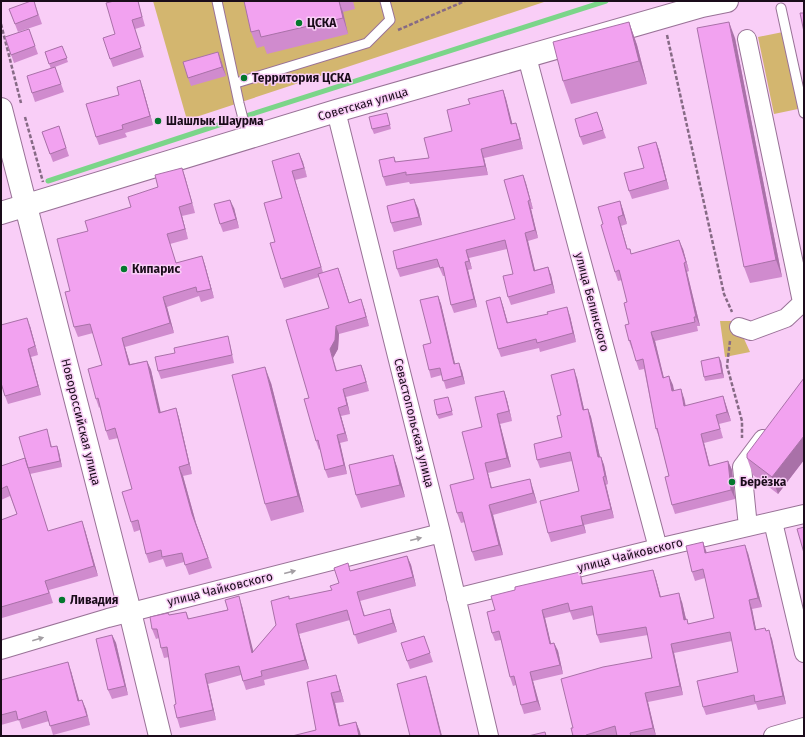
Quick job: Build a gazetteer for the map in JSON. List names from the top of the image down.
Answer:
{
  "streets": {
    "street": [
      "Советская улица",
      "улица Белинского",
      "Новороссийская улица",
      "Севастопольская улица",
      "улица Чайковского"
    ]
  },
  "crossings": [
    ["Советская улица", "улица Белинского"],
    ["Советская улица", "Новороссийская улица"],
    ["Советская улица", "Севастопольская улица"],
    ["улица Белинского", "улица Чайковского"],
    ["Новороссийская улица", "улица Чайковского"],
    ["Севастопольская улица", "улица Чайковского"]
  ],
  "one_way": ["улица Чайковского"],
  "places": [
    "ЦСКА",
    "Территория ЦСКА",
    "Шашлык Шаурма",
    "Кипарис",
    "Берёзка",
    "Ливадия"
  ]
}
